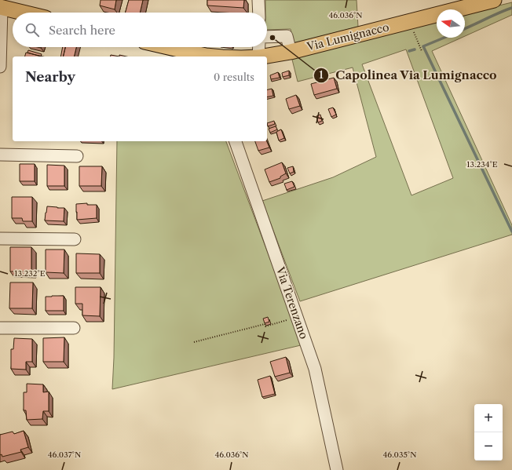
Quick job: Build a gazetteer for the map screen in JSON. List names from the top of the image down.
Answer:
{
  "streets": {
    "main road": ["Via Lumignacco"],
    "street": ["Via Terenzano"]
  },
  "places": ["Capolinea Via Lumignacco"],
  "north": "left",
  "page": {
    "search": "Search here",
    "heading": ["Nearby", "0 results"],
    "map_buttons": ["+", "−"]
  },
  "coordinates": [
    "46.036°N",
    "13.234°E",
    "13.232°E",
    "46.037°N",
    "46.035°N"
  ]
}
